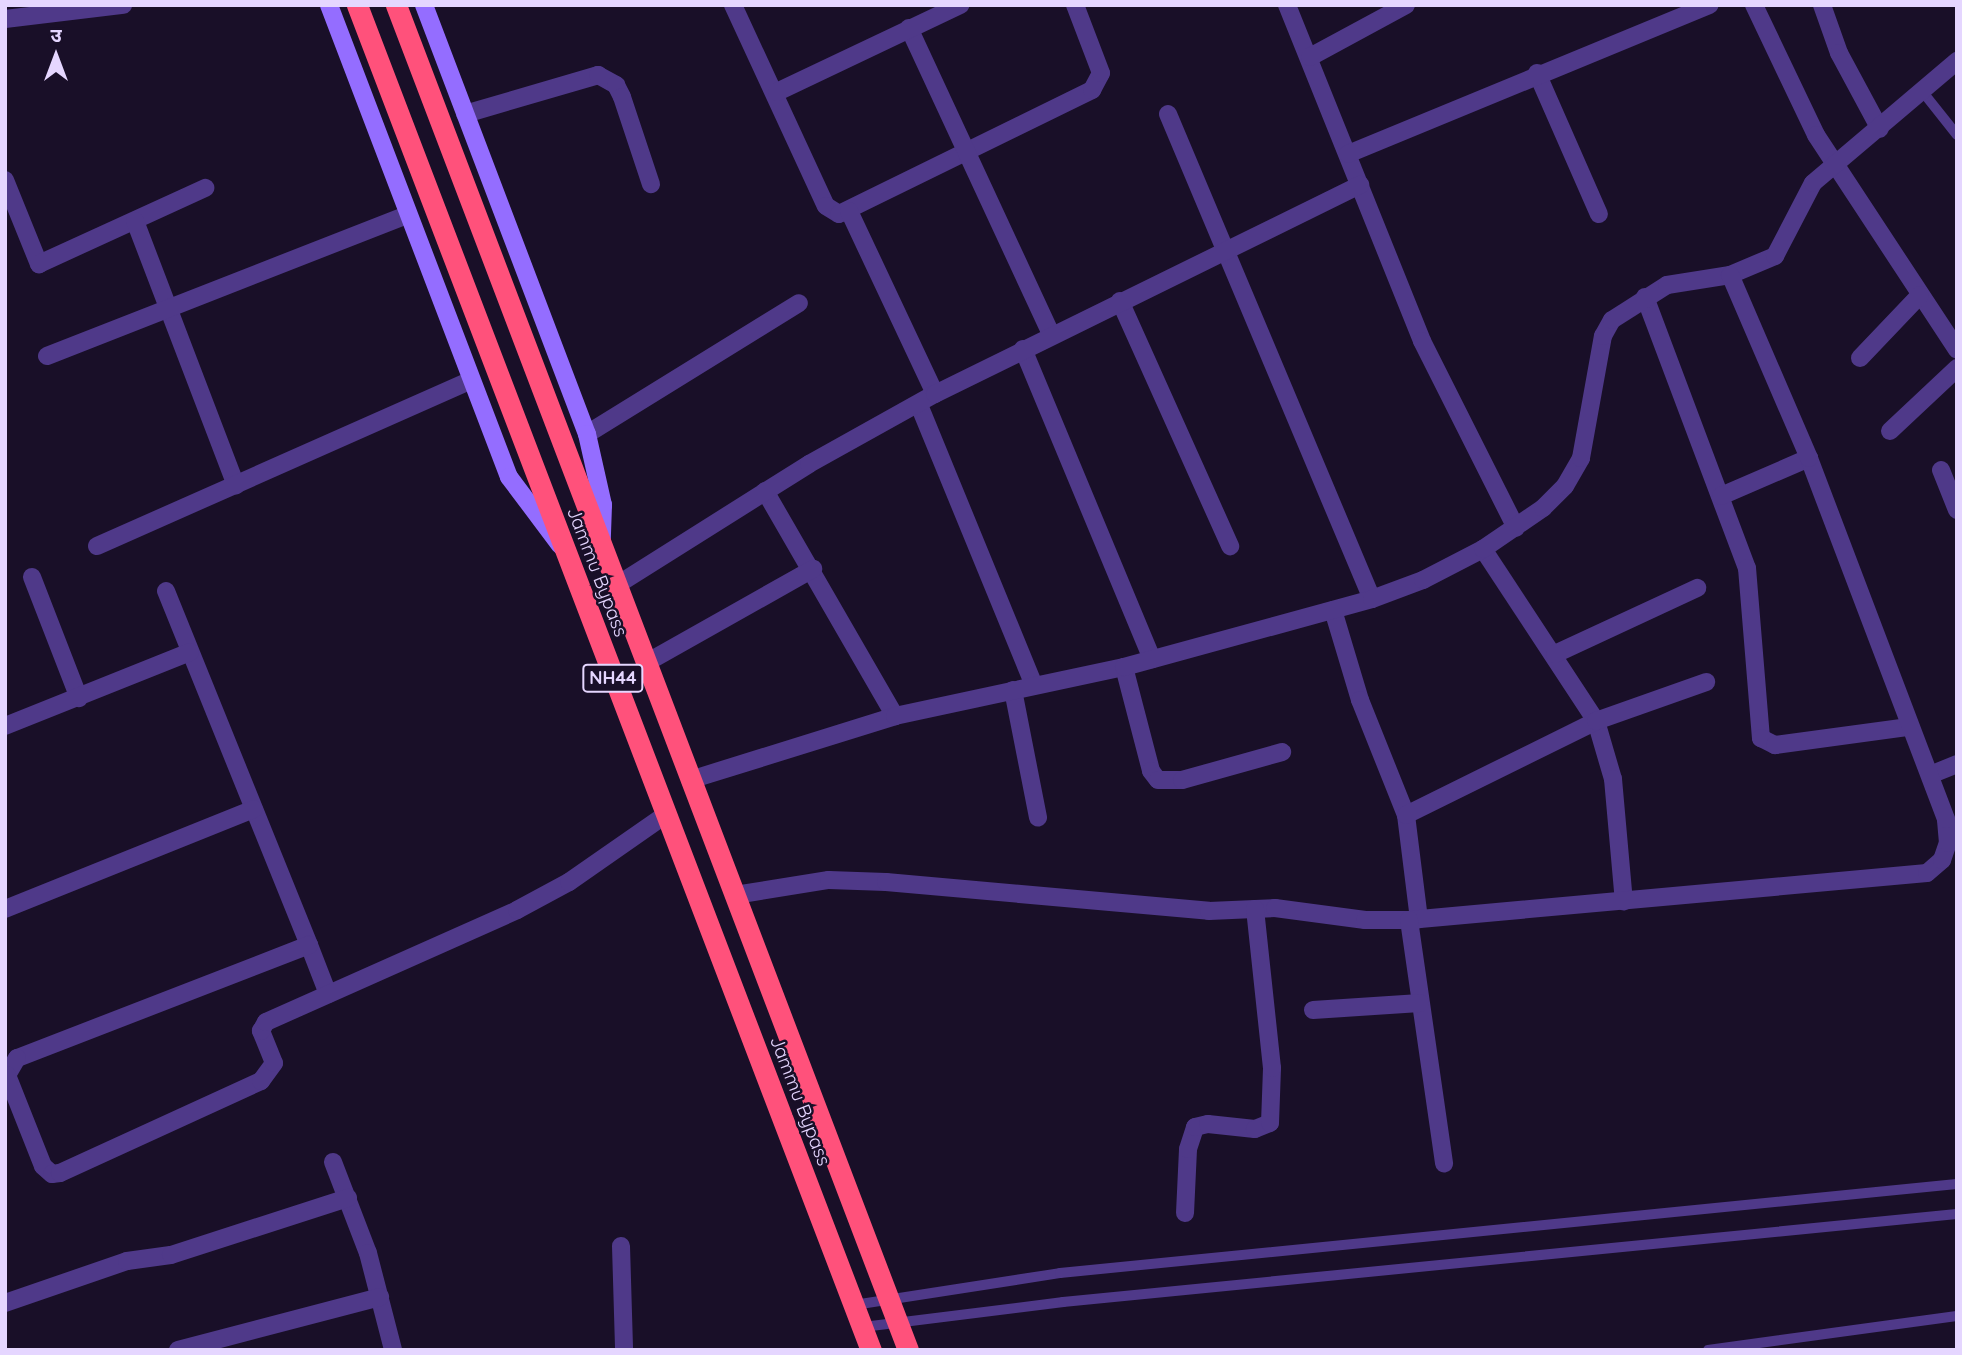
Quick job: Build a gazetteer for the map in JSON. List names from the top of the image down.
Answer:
{
  "streets": {
    "highway": ["Jammu Bypass", "NH44"]
  },
  "north": "top"
}
